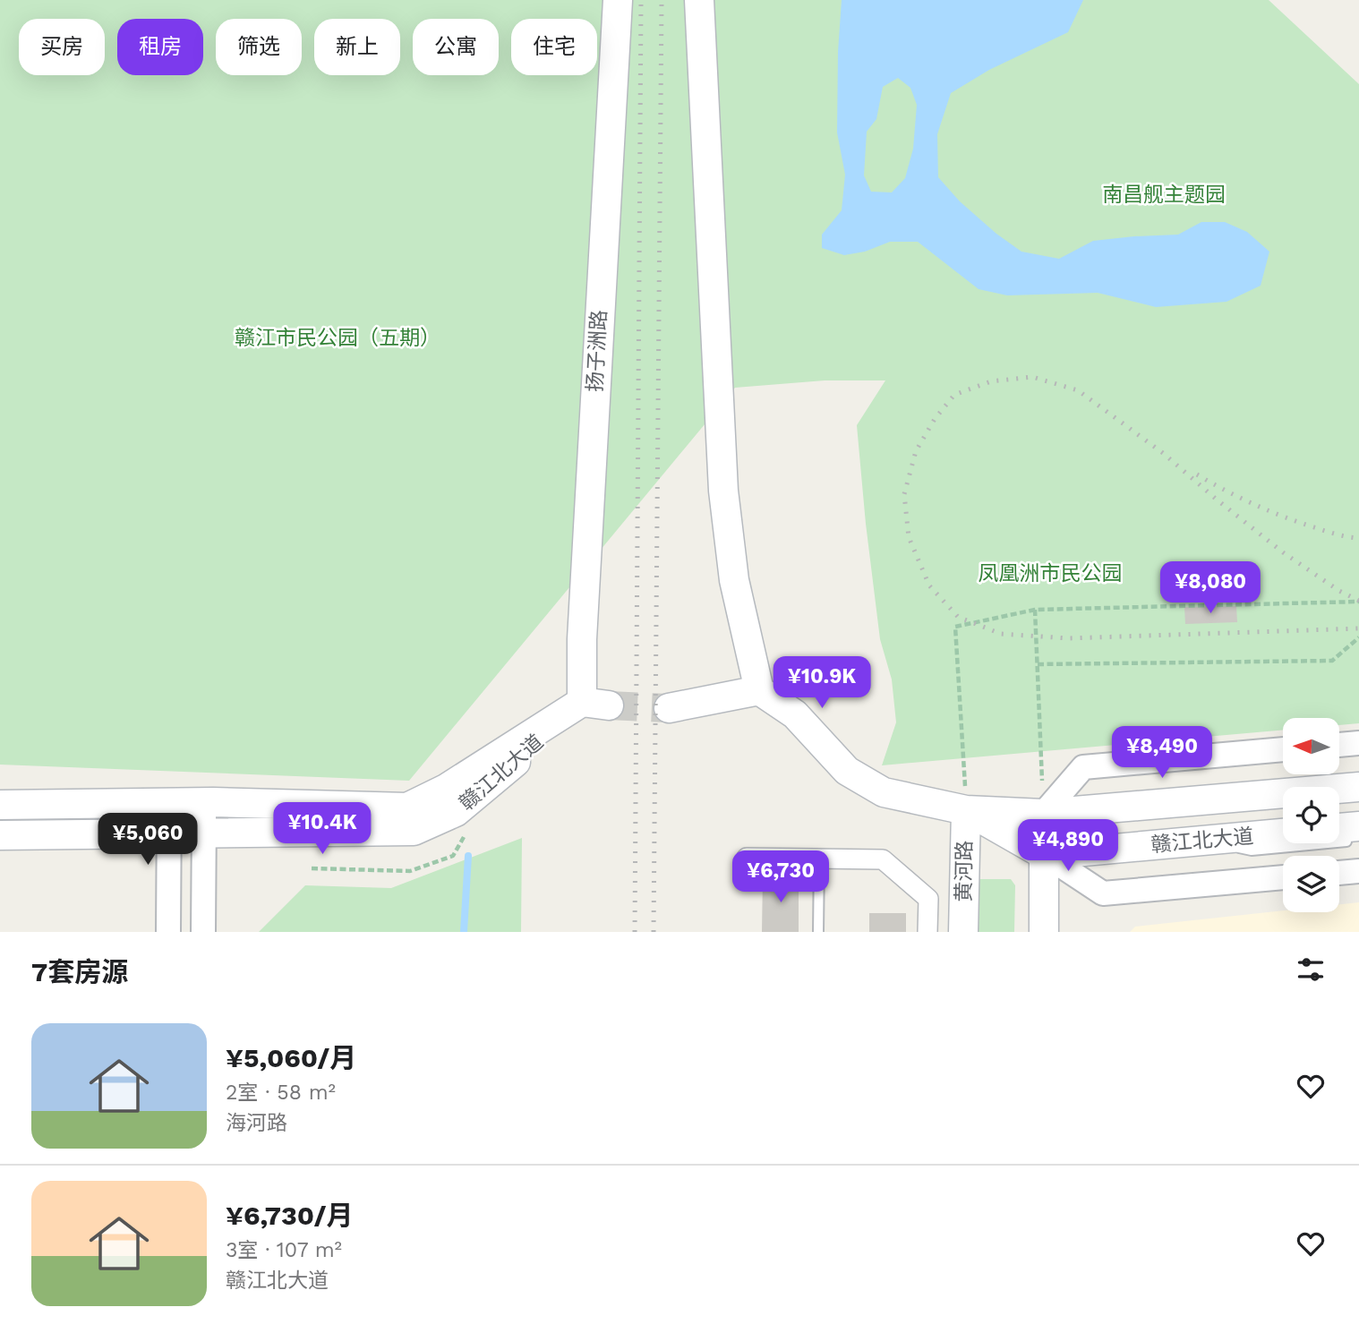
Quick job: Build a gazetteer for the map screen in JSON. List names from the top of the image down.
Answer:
{
  "streets": {
    "main road": ["扬子洲路", "赣江北大道", "黄河路"]
  },
  "crossings": [
    ["扬子洲路", "赣江北大道"],
    ["赣江北大道", "黄河路"]
  ],
  "parks": ["南昌舰主题园", "赣江市民公园（五期）", "凤凰洲市民公园"],
  "north": "left",
  "page": {
    "chip": [
      "买房",
      "租房",
      "筛选",
      "新上",
      "公寓",
      "住宅"
    ],
    "price": [
      "¥8,080",
      "¥10.9K",
      "¥8,490",
      "¥10.4K",
      "¥5,060",
      "¥4,890",
      "¥6,730"
    ],
    "heading": "7套房源",
    "list": [
      {
        "name": "¥5,060/月",
        "note": "2室 · 58 m² · 海河路"
      },
      {
        "name": "¥6,730/月",
        "note": "3室 · 107 m² · 赣江北大道"
      }
    ]
  }
}
